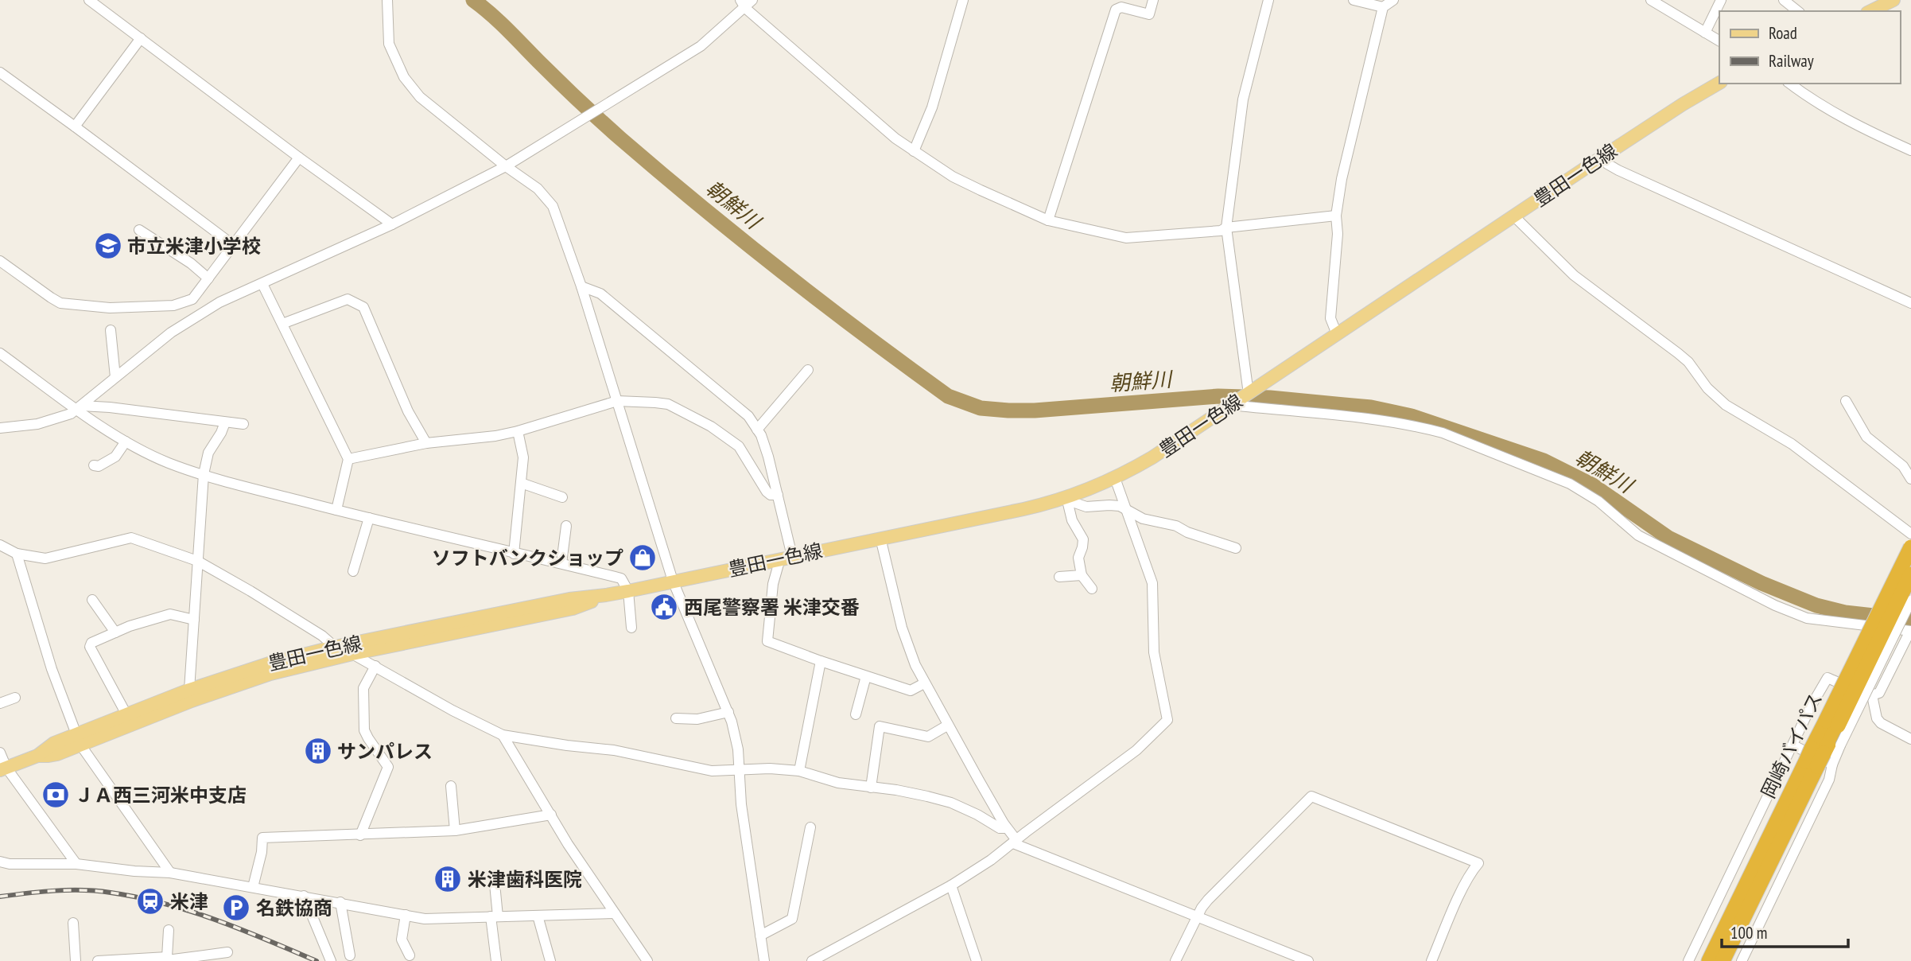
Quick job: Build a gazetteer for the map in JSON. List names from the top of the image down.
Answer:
{
  "streets": {
    "highway": ["岡崎バイパス"],
    "main road": ["豊田一色線"]
  },
  "water": ["朝鮮川"],
  "places": {
    "school or university": ["市立米津小学校"],
    "shop": ["ソフトバンクショップ"],
    "public building": ["西尾警察署 米津交番"],
    "building": ["サンパレス", "米津歯科医院"],
    "bank": ["ＪＡ西三河米中支店"],
    "station": ["米津"],
    "parking": ["名鉄協商"]
  },
  "legend": ["Road", "Railway"],
  "scale_bar": "100 m"
}
